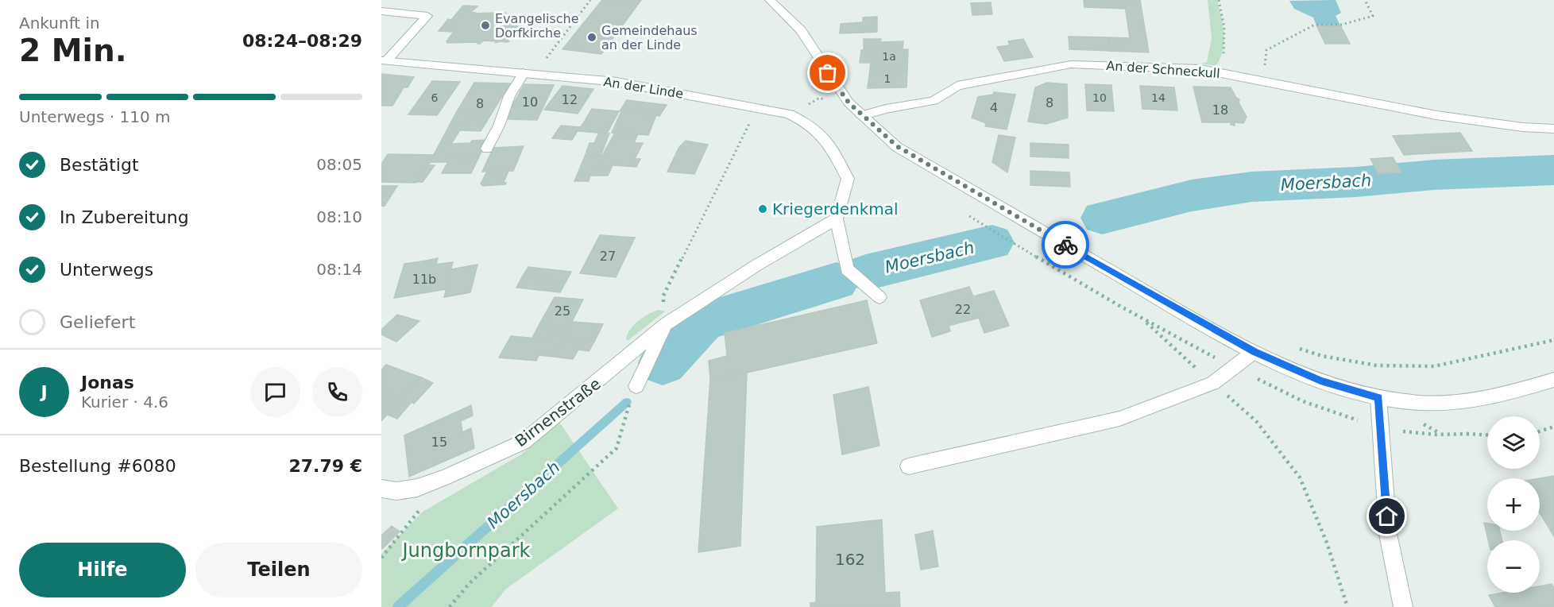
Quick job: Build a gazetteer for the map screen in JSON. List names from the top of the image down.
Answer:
{
  "streets": {
    "street": ["An der Schneckull", "An der Linde", "Birnenstraße"]
  },
  "crossings": [
    ["An der Linde", "Birnenstraße"]
  ],
  "water": ["Moersbach"],
  "parks": ["Jungbornpark"],
  "places": ["Evangelische Dorfkirche", "Gemeindehaus an der Linde", "Kriegerdenkmal"],
  "house_numbers": [
    "1a",
    "1",
    "6",
    "10",
    "14",
    "12",
    "10",
    "8",
    "8",
    "4",
    "18",
    "27",
    "11b",
    "22",
    "25",
    "15",
    "162"
  ],
  "page": {
    "heading": ["2 Min.", "Ankunft in", "08:24–08:29"],
    "panel": [
      "Jonas",
      "Kurier · 4.6",
      "Bestellung #6080",
      "27.79 €"
    ],
    "bar": "Unterwegs · 110 m",
    "list": [
      ["Bestätigt", "08:05"],
      ["In Zubereitung", "08:10"],
      ["Unterwegs", "08:14"],
      "Geliefert"
    ],
    "round": "J",
    "map_buttons": ["+", "−"],
    "buttons": ["Hilfe", "Teilen"]
  }
}
